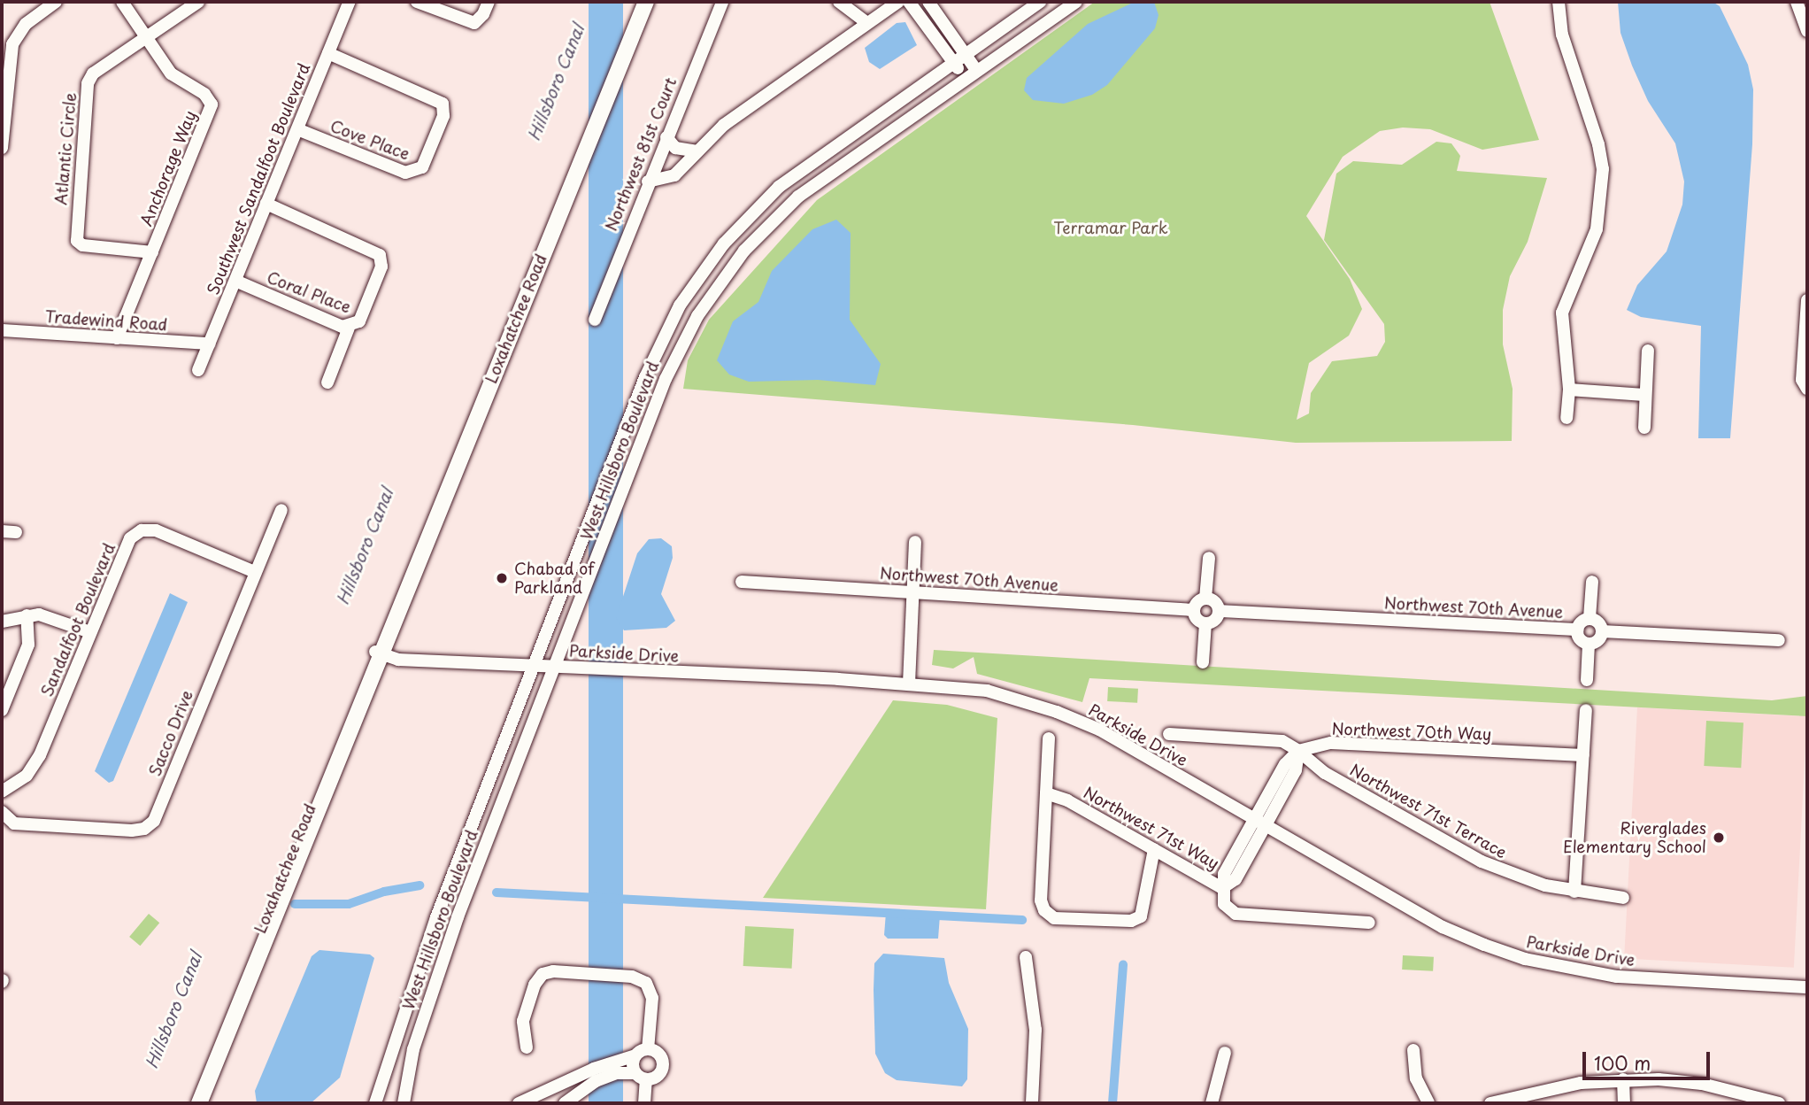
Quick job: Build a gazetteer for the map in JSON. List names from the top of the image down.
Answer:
{
  "streets": {
    "main road": ["Loxahatchee Road"],
    "street": [
      "Cove Place",
      "Atlantic Circle",
      "Northwest 81st Court",
      "Anchorage Way",
      "Southwest Sandalfoot Boulevard",
      "Coral Place",
      "Tradewind Road",
      "West Hillsboro Boulevard",
      "Northwest 70th Avenue",
      "Sandalfoot Boulevard",
      "Parkside Drive",
      "Northwest 70th Way",
      "Sacco Drive",
      "Northwest 71st Terrace",
      "Northwest 71st Way"
    ]
  },
  "crossings": [
    ["Cove Place", "Southwest Sandalfoot Boulevard"],
    ["Atlantic Circle", "Anchorage Way"],
    ["Anchorage Way", "Tradewind Road"],
    ["Southwest Sandalfoot Boulevard", "Coral Place"],
    ["Southwest Sandalfoot Boulevard", "Tradewind Road"],
    ["Loxahatchee Road", "Parkside Drive"],
    ["West Hillsboro Boulevard", "Parkside Drive"],
    ["Sandalfoot Boulevard", "Sacco Drive"],
    ["Northwest 70th Way", "Northwest 71st Terrace"]
  ],
  "water": ["Hillsboro Canal"],
  "parks": ["Terramar Park"],
  "places": ["Chabad of Parkland", "Riverglades Elementary School"],
  "scale_bar": "100 m"
}
